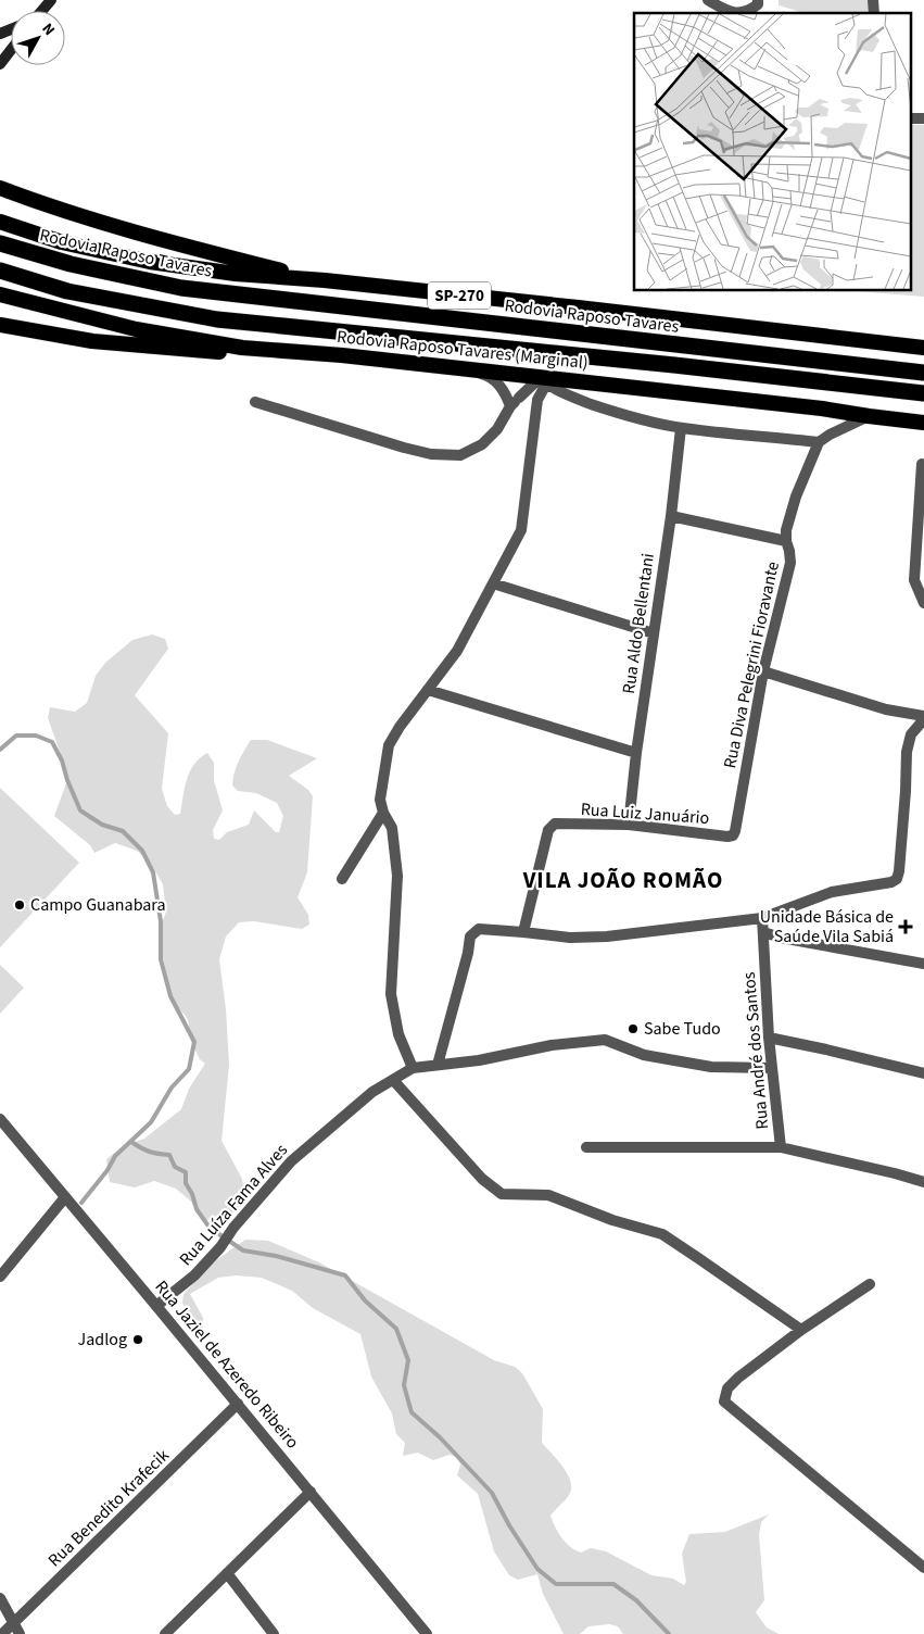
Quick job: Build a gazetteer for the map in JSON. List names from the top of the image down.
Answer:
{
  "streets": {
    "highway": ["Rodovia Raposo Tavares", "SP-270", "Rodovia Raposo Tavares (Marginal)"],
    "street": [
      "Rua Aldo Bellentani",
      "Rua Diva Pelegrini Fioravante",
      "Rua Luiz Januário",
      "Rua André dos Santos",
      "Rua Luíza Fama Alves",
      "Rua Jaziel de Azeredo Ribeiro",
      "Rua Benedito Krafecik"
    ]
  },
  "crossings": [
    ["Rua Aldo Bellentani", "Rua Luiz Januário"],
    ["Rua Diva Pelegrini Fioravante", "Rua Luiz Januário"],
    ["Rua Luíza Fama Alves", "Rua Jaziel de Azeredo Ribeiro"],
    ["Rua Jaziel de Azeredo Ribeiro", "Rua Benedito Krafecik"]
  ],
  "districts": ["VILA JOÃO ROMÃO"],
  "places": {
    "other": ["Campo Guanabara", "Sabe Tudo", "Jadlog"],
    "health": ["Unidade Básica de Saúde Vila Sabiá"]
  },
  "north": "top right"
}
